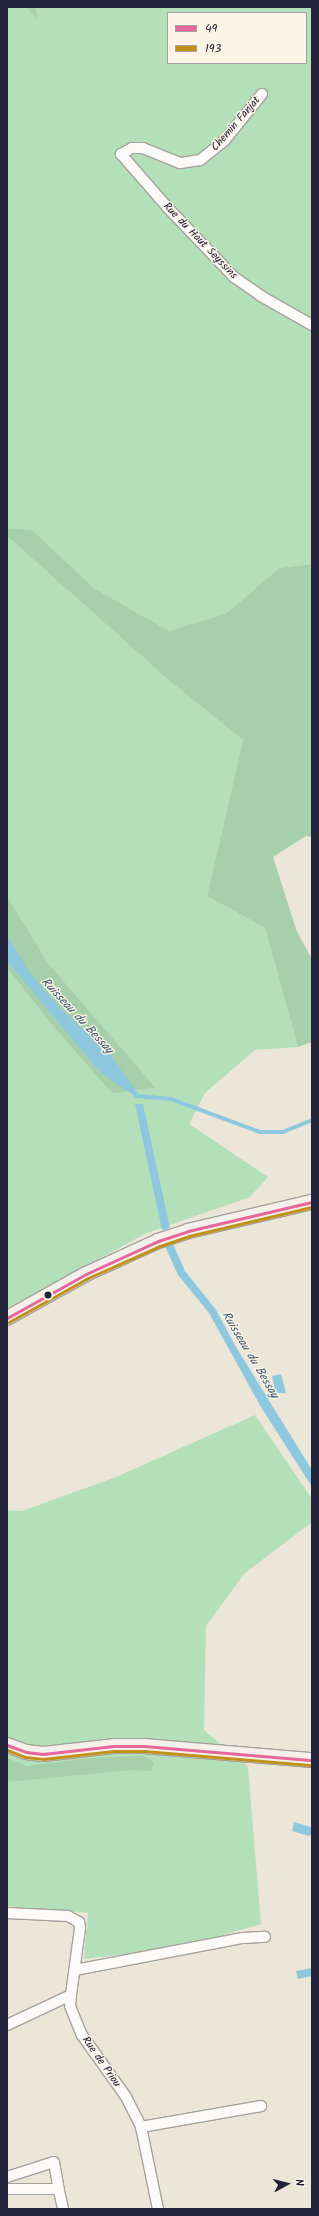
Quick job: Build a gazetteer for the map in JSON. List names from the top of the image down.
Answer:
{
  "streets": {
    "street": ["Chemin Fanjat", "Rue du Haut Seyssins", "Rue de Priou"]
  },
  "crossings": [
    ["Chemin Fanjat", "Rue du Haut Seyssins"]
  ],
  "water": ["Ruisseau du Bessay"],
  "lines": ["transit line 49", "transit line 193"],
  "legend": ["49", "193"],
  "north": "right"
}
